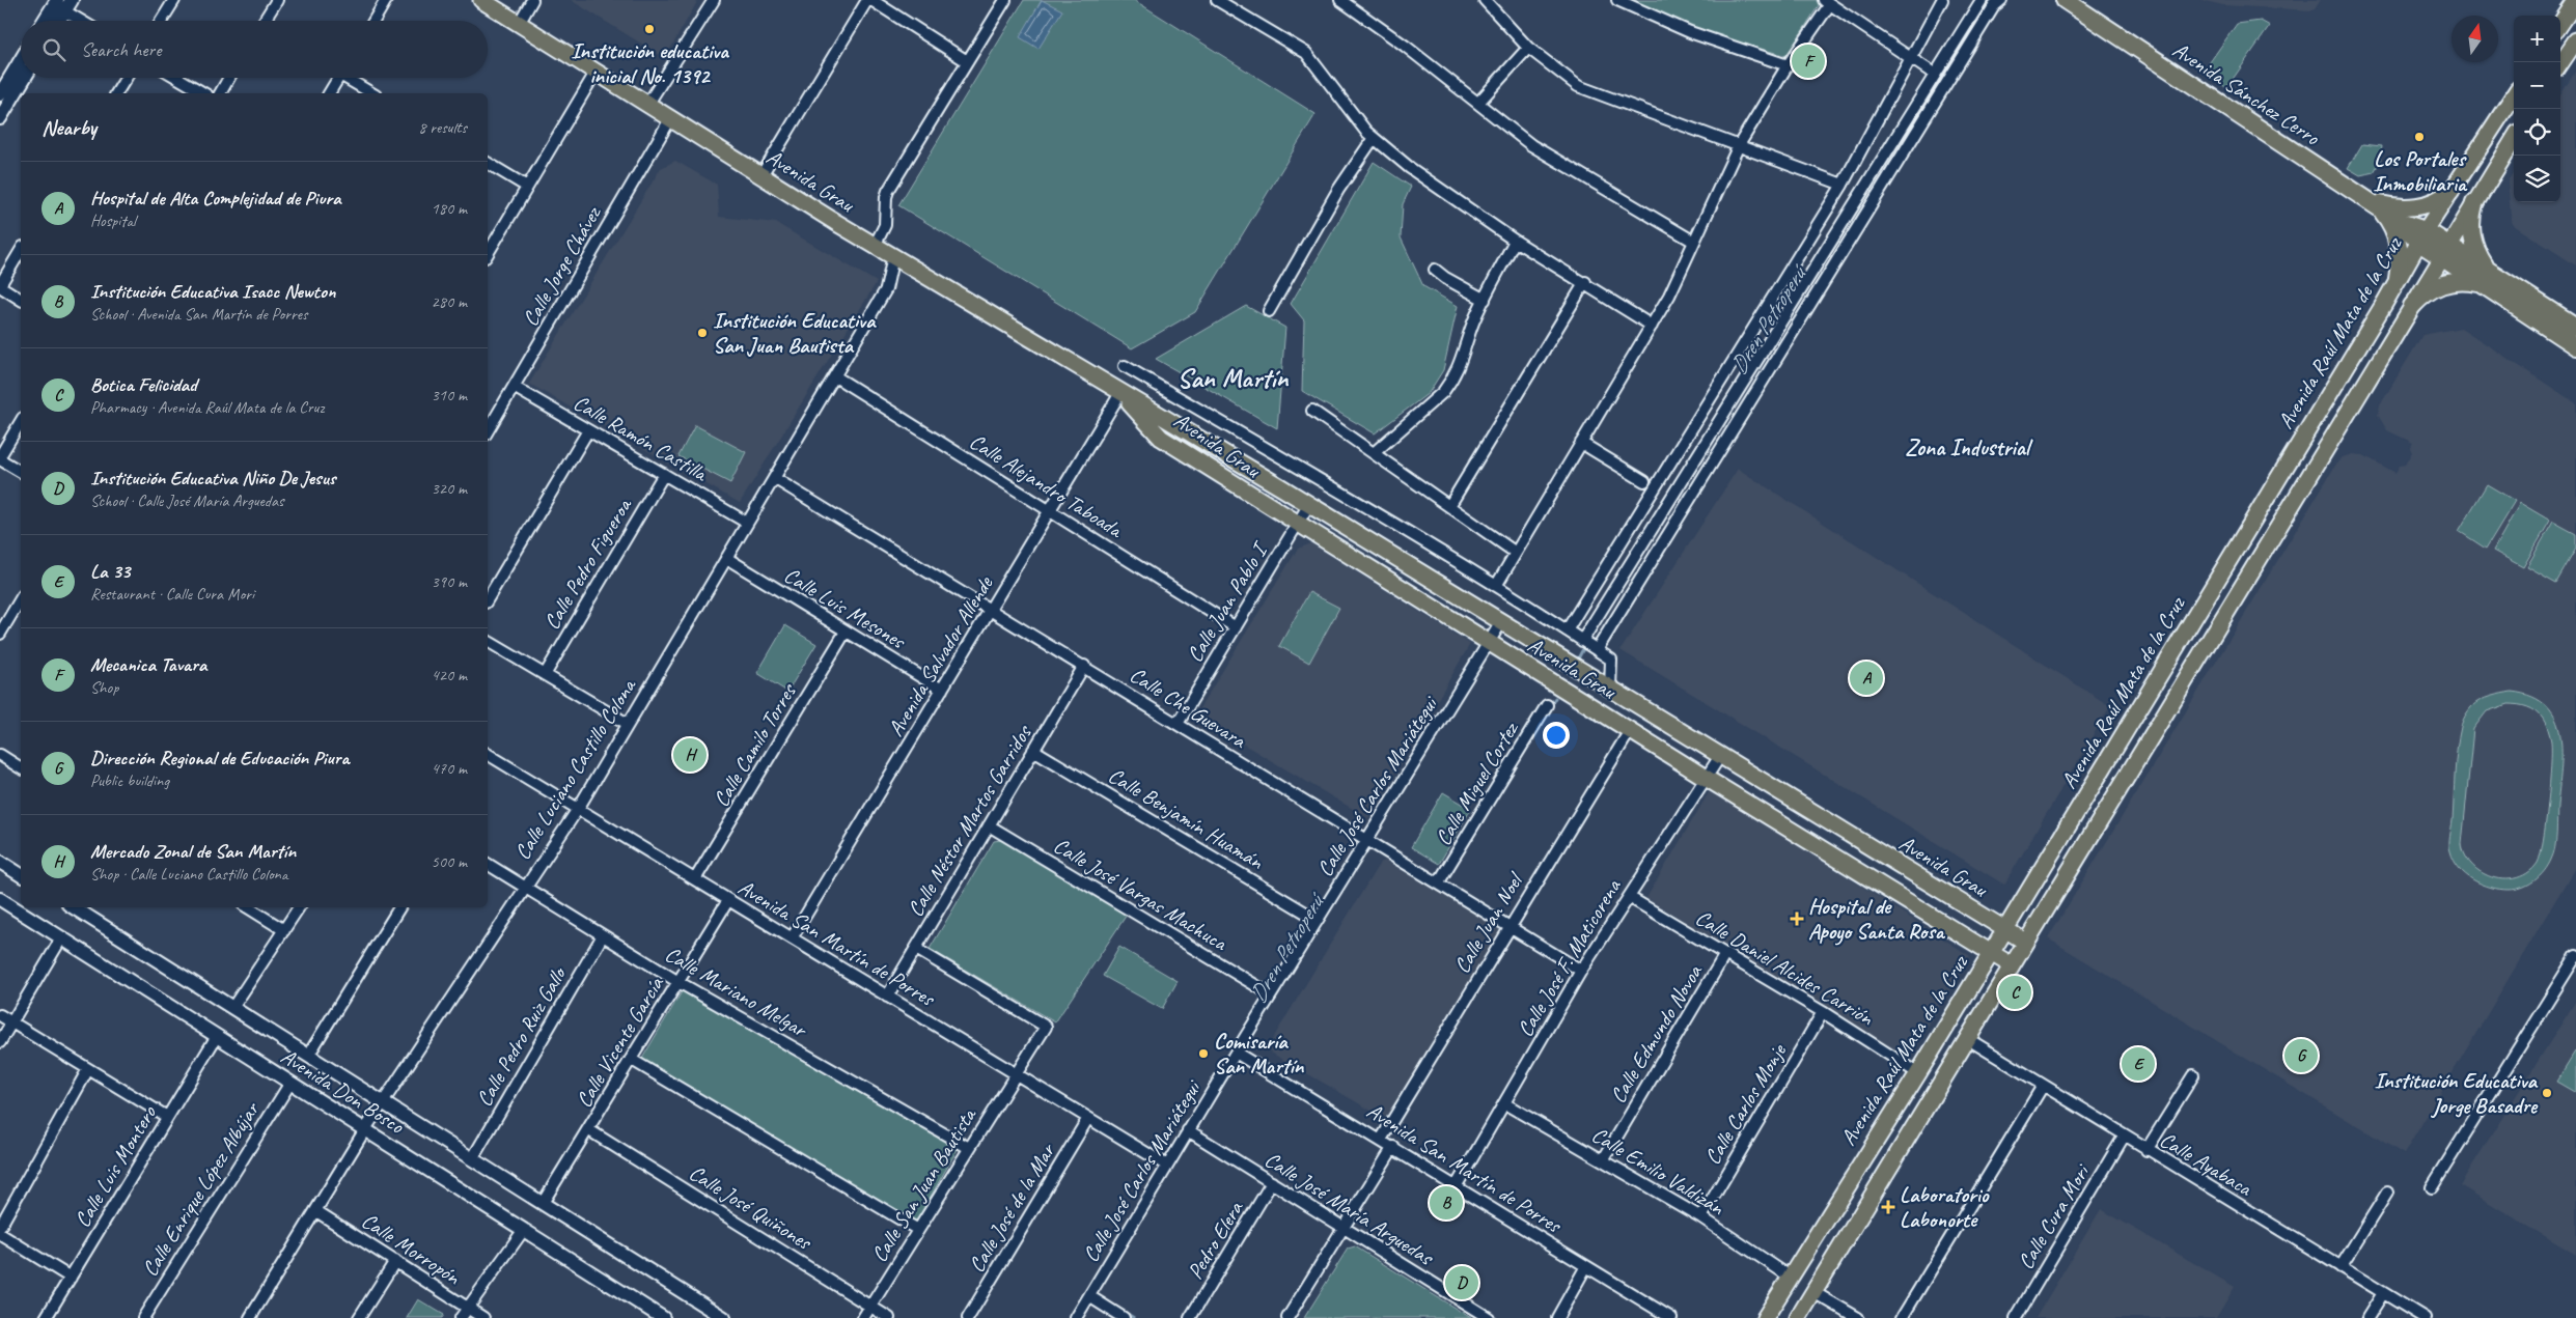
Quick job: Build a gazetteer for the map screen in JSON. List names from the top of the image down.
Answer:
{
  "streets": {
    "highway": ["Avenida Sánchez Cerro"],
    "main road": ["Avenida Grau", "Avenida Raúl Mata de la Cruz"],
    "street": [
      "Calle Jorge Chávez",
      "Calle Ramón Castilla",
      "Calle Alejandro Taboada",
      "Calle Pedro Figueroa",
      "Calle Juan Pablo I",
      "Calle Luis Mesones",
      "Avenida Salvador Allende",
      "Calle Che Guevara",
      "Calle Camilo Torres",
      "Calle Luciano Castillo Colona",
      "Calle Miguel Cortez",
      "Calle José Carlos Mariátegui",
      "Calle Benjamín Huamán",
      "Calle Néstor Martos Garridos",
      "Calle José Vargas Machuca",
      "Calle Juan Noel",
      "Avenida San Martín de Porres",
      "Calle José F. Maticorena",
      "Calle Daniel Alcides Carrión",
      "Calle Mariano Melgar",
      "Calle Edmundo Novoa",
      "Calle Pedro Ruiz Gallo",
      "Calle Vicente García",
      "Avenida Don Bosco",
      "Calle Carlos Monje",
      "Calle Ayabaca",
      "Calle Luis Montero",
      "Calle Emilio Valdizán",
      "Calle San Juan Bautista",
      "Calle Enrique López Albújar",
      "Calle José Quiñones",
      "Calle José de la Mar",
      "Calle José María Arguedas",
      "Calle Cura Mori",
      "Pedro Elera",
      "Calle Morropón"
    ]
  },
  "crossings": [
    ["Avenida Sánchez Cerro", "Avenida Raúl Mata de la Cruz"],
    ["Avenida Grau", "Calle Jorge Chávez"],
    ["Avenida Grau", "Avenida Raúl Mata de la Cruz"],
    ["Avenida Grau", "Calle Juan Pablo I"],
    ["Avenida Grau", "Avenida Salvador Allende"],
    ["Avenida Grau", "Calle Luciano Castillo Colona"],
    ["Avenida Grau", "Calle José Carlos Mariátegui"],
    ["Avenida Grau", "Calle Juan Noel"],
    ["Avenida Grau", "Calle José F. Maticorena"],
    ["Calle Jorge Chávez", "Calle Ramón Castilla"],
    ["Avenida Raúl Mata de la Cruz", "Calle Daniel Alcides Carrión"],
    ["Avenida Raúl Mata de la Cruz", "Calle Ayabaca"],
    ["Avenida Raúl Mata de la Cruz", "Calle Emilio Valdizán"],
    ["Calle Ramón Castilla", "Calle Pedro Figueroa"],
    ["Calle Ramón Castilla", "Calle Luciano Castillo Colona"],
    ["Calle Alejandro Taboada", "Calle Juan Pablo I"],
    ["Calle Alejandro Taboada", "Avenida Salvador Allende"],
    ["Calle Alejandro Taboada", "Calle Luciano Castillo Colona"],
    ["Calle Juan Pablo I", "Calle Che Guevara"],
    ["Calle Luis Mesones", "Avenida Salvador Allende"],
    ["Calle Luis Mesones", "Calle Camilo Torres"],
    ["Calle Luis Mesones", "Calle Luciano Castillo Colona"],
    ["Avenida Salvador Allende", "Calle Che Guevara"],
    ["Avenida Salvador Allende", "Avenida San Martín de Porres"],
    ["Calle Che Guevara", "Calle Luciano Castillo Colona"],
    ["Calle Che Guevara", "Calle Miguel Cortez"],
    ["Calle Che Guevara", "Calle José Carlos Mariátegui"],
    ["Calle Che Guevara", "Calle Néstor Martos Garridos"],
    ["Calle Che Guevara", "Calle Juan Noel"],
    ["Calle Che Guevara", "Calle José F. Maticorena"],
    ["Calle Camilo Torres", "Avenida San Martín de Porres"],
    ["Calle Luciano Castillo Colona", "Avenida San Martín de Porres"],
    ["Calle Luciano Castillo Colona", "Calle Mariano Melgar"],
    ["Calle Luciano Castillo Colona", "Avenida Don Bosco"],
    ["Calle Luciano Castillo Colona", "Calle Morropón"],
    ["Calle José Carlos Mariátegui", "Calle Benjamín Huamán"],
    ["Calle José Carlos Mariátegui", "Calle José Vargas Machuca"],
    ["Calle José Carlos Mariátegui", "Avenida San Martín de Porres"],
    ["Calle José Carlos Mariátegui", "Calle José María Arguedas"],
    ["Calle Benjamín Huamán", "Calle Néstor Martos Garridos"],
    ["Calle Néstor Martos Garridos", "Calle José Vargas Machuca"],
    ["Calle Néstor Martos Garridos", "Avenida San Martín de Porres"],
    ["Calle Néstor Martos Garridos", "Calle San Juan Bautista"],
    ["Calle Juan Noel", "Avenida San Martín de Porres"],
    ["Avenida San Martín de Porres", "Calle José F. Maticorena"],
    ["Avenida San Martín de Porres", "Calle Vicente García"],
    ["Avenida San Martín de Porres", "Calle San Juan Bautista"],
    ["Avenida San Martín de Porres", "Calle José de la Mar"],
    ["Calle José F. Maticorena", "Calle Daniel Alcides Carrión"],
    ["Calle José F. Maticorena", "Calle Emilio Valdizán"],
    ["Calle Daniel Alcides Carrión", "Calle Edmundo Novoa"],
    ["Calle Daniel Alcides Carrión", "Calle Carlos Monje"],
    ["Calle Mariano Melgar", "Calle Pedro Ruiz Gallo"],
    ["Calle Mariano Melgar", "Calle Vicente García"],
    ["Calle Mariano Melgar", "Calle San Juan Bautista"],
    ["Calle Edmundo Novoa", "Calle Emilio Valdizán"],
    ["Calle Pedro Ruiz Gallo", "Avenida Don Bosco"],
    ["Calle Vicente García", "Avenida Don Bosco"],
    ["Calle Vicente García", "Calle José Quiñones"],
    ["Avenida Don Bosco", "Calle Luis Montero"],
    ["Avenida Don Bosco", "Calle Enrique López Albújar"],
    ["Calle Carlos Monje", "Calle Emilio Valdizán"],
    ["Calle Ayabaca", "Calle Cura Mori"],
    ["Calle San Juan Bautista", "Calle José Quiñones"],
    ["Calle José María Arguedas", "Pedro Elera"]
  ],
  "districts": ["San Martín", "Zona Industrial"],
  "water": ["Dren Petroperú"],
  "places": {
    "other": [
      "Institución educativa inicial No. 1392",
      "Los Portales Inmobiliaria",
      "Institución Educativa San Juan Bautista",
      "Comisaría San Martín",
      "Institución Educativa Jorge Basadre"
    ],
    "health": ["Hospital de Apoyo Santa Rosa", "Laboratorio Labonorte"]
  },
  "north": "top",
  "page": {
    "map_buttons": ["+", "−"],
    "search": "Search here",
    "pins": [
      "F",
      "A",
      "H",
      "C",
      "G",
      "E",
      "B",
      "D"
    ],
    "heading": ["Nearby", "8 results"],
    "list": [
      {
        "mark": "A",
        "name": "Hospital de Alta Complejidad de Piura",
        "note": "Hospital",
        "value": "180 m"
      },
      {
        "mark": "B",
        "name": "Institución Educativa Isacc Newton",
        "note": "School · Avenida San Martín de Porres",
        "value": "280 m"
      },
      {
        "mark": "C",
        "name": "Botica Felicidad",
        "note": "Pharmacy · Avenida Raúl Mata de la Cruz",
        "value": "310 m"
      },
      {
        "mark": "D",
        "name": "Institución Educativa Niño De Jesus",
        "note": "School · Calle José María Arguedas",
        "value": "320 m"
      },
      {
        "mark": "E",
        "name": "La 33",
        "note": "Restaurant · Calle Cura Mori",
        "value": "390 m"
      },
      {
        "mark": "F",
        "name": "Mecanica Tavara",
        "note": "Shop",
        "value": "420 m"
      },
      {
        "mark": "G",
        "name": "Dirección Regional de Educación Piura",
        "note": "Public building",
        "value": "470 m"
      },
      {
        "mark": "H",
        "name": "Mercado Zonal de San Martín",
        "note": "Shop · Calle Luciano Castillo Colona",
        "value": "500 m"
      }
    ]
  }
}
